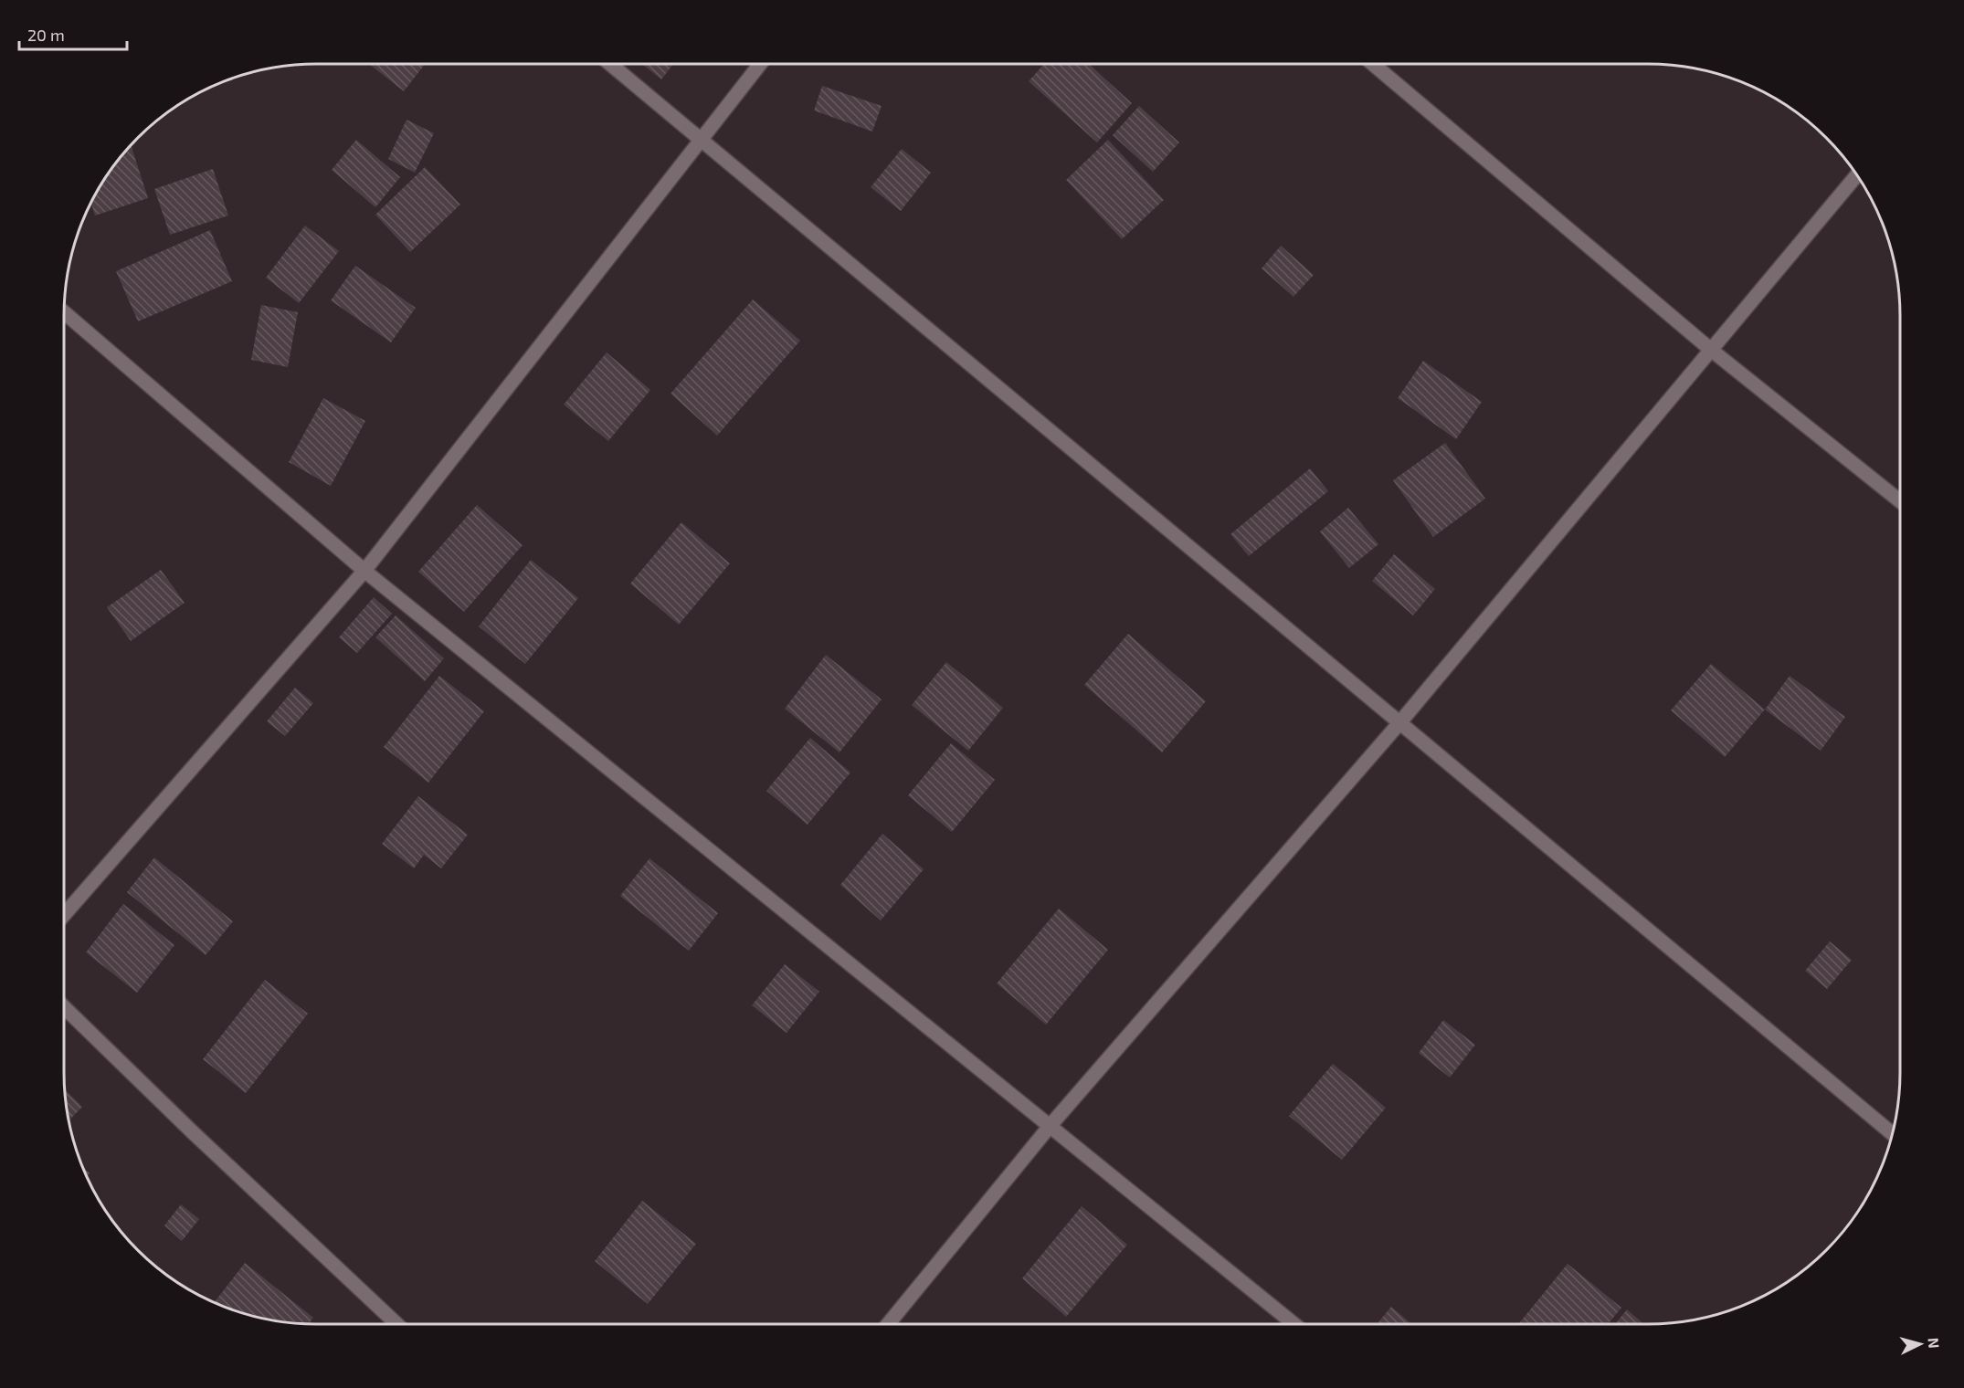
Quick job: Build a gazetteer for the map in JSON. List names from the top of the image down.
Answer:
{
  "scale_bar": "20 m",
  "north": "right"
}
